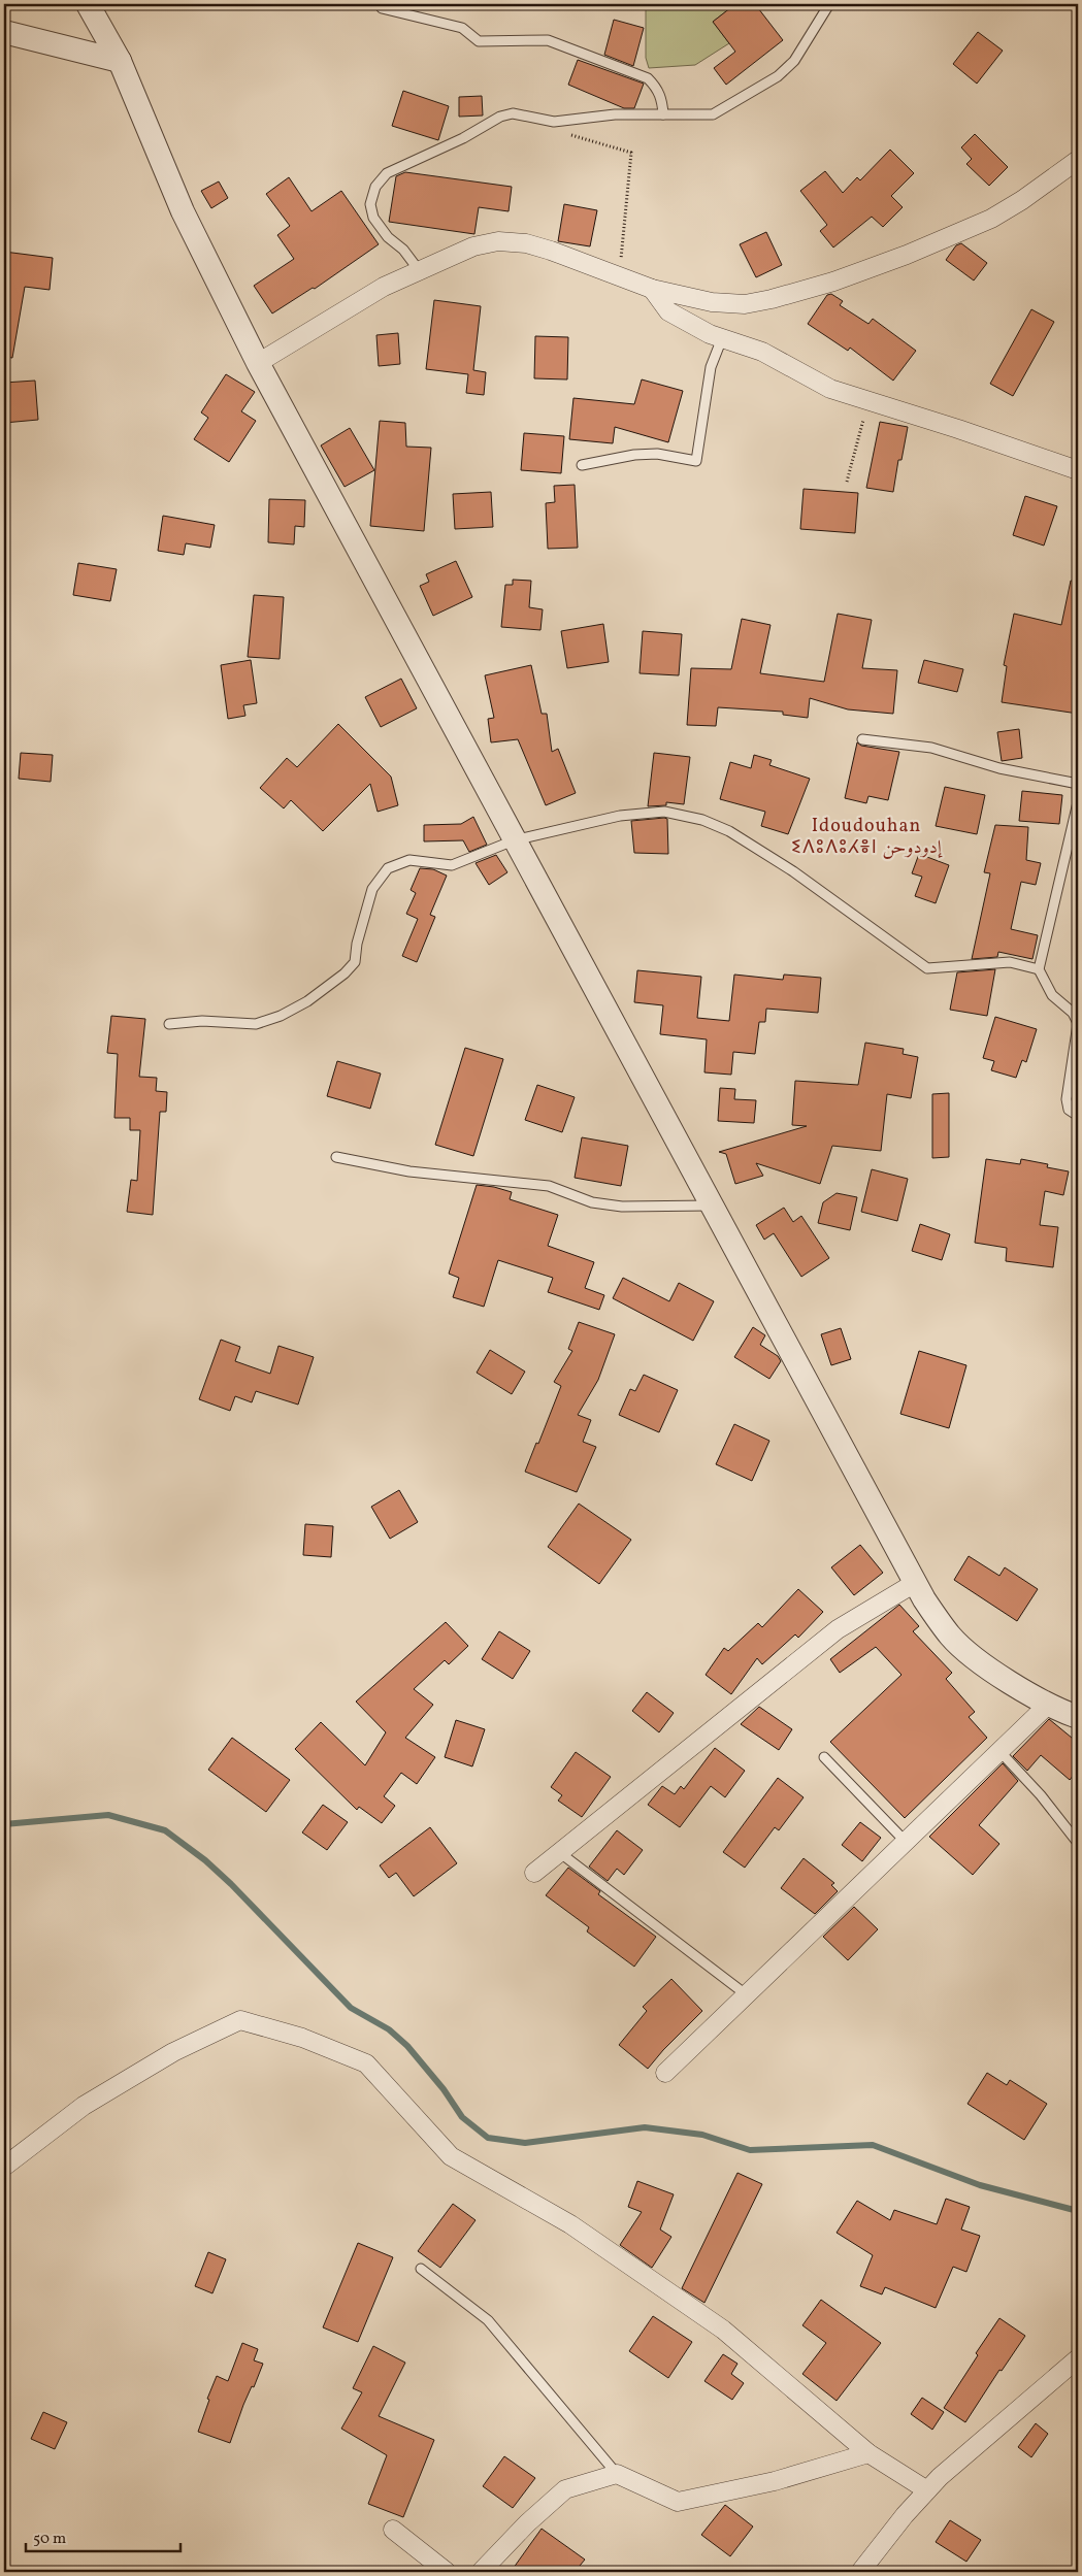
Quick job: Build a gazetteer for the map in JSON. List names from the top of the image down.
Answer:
{
  "districts": ["Idoudouhan ⵉⴷⵓⴷⵓⵃⴻⵏ إدودوحن"],
  "scale_bar": "50 m"
}
